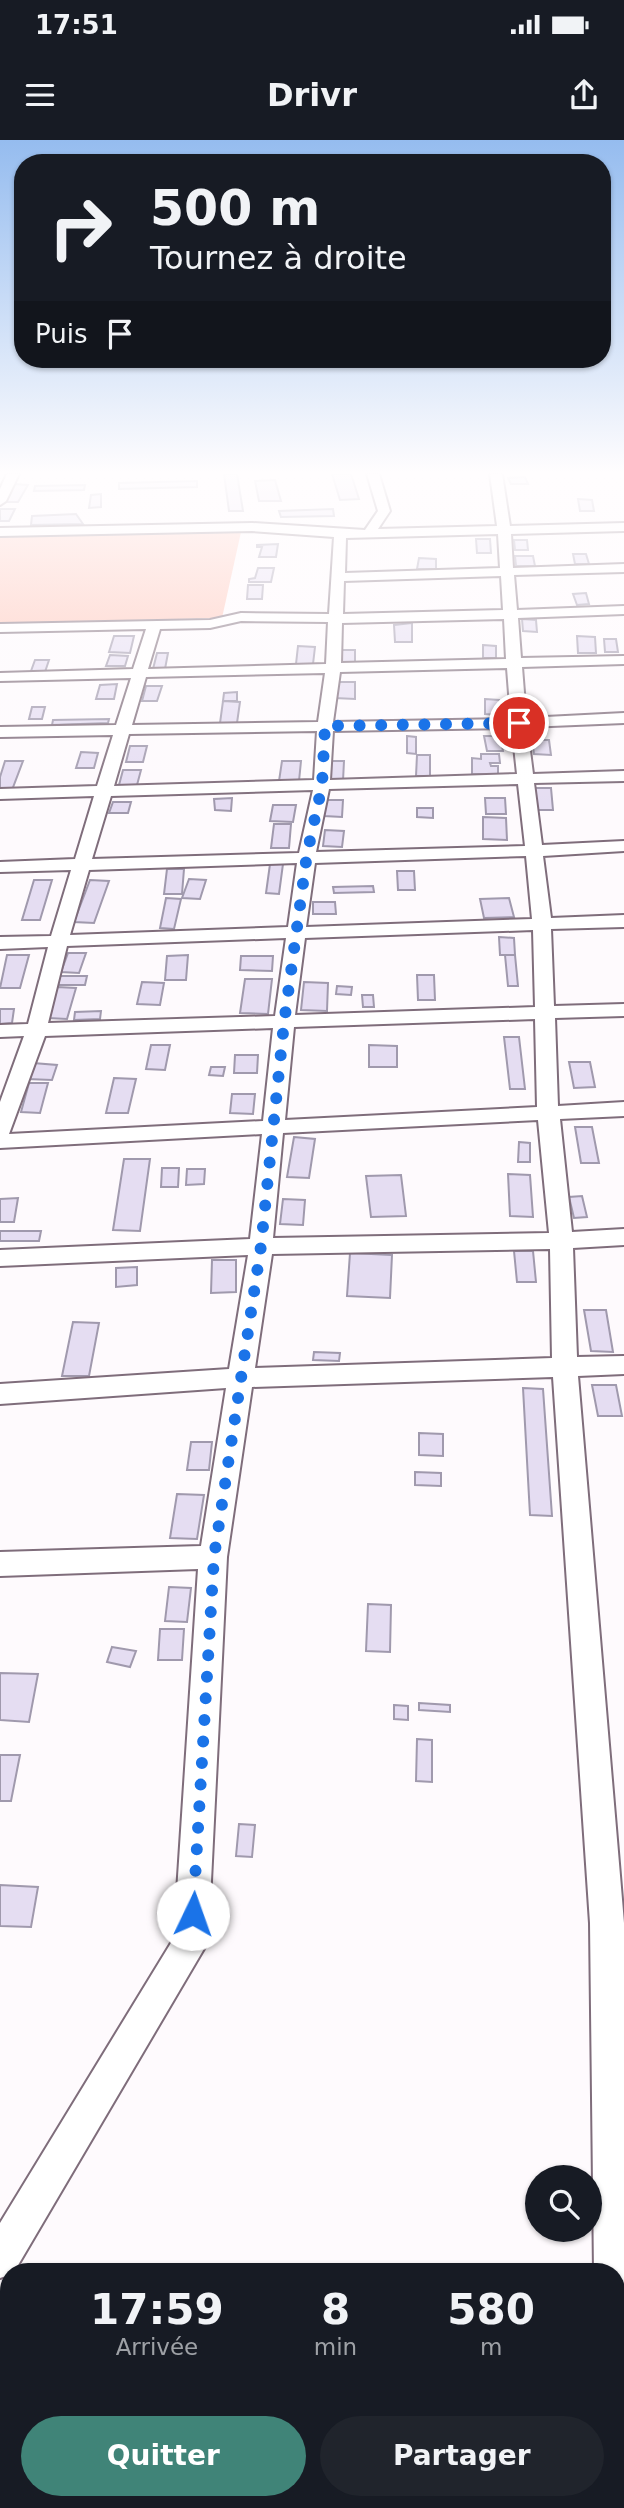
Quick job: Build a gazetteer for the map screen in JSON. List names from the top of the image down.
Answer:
{
  "page": {
    "status": "17:51",
    "header": "Drivr",
    "turn": ["500 m", "Tournez à droite"],
    "then": "Puis",
    "eta": [
      "17:59",
      "Arrivée",
      "8",
      "min",
      "580",
      "m"
    ],
    "buttons": ["Quitter", "Partager"]
  }
}
